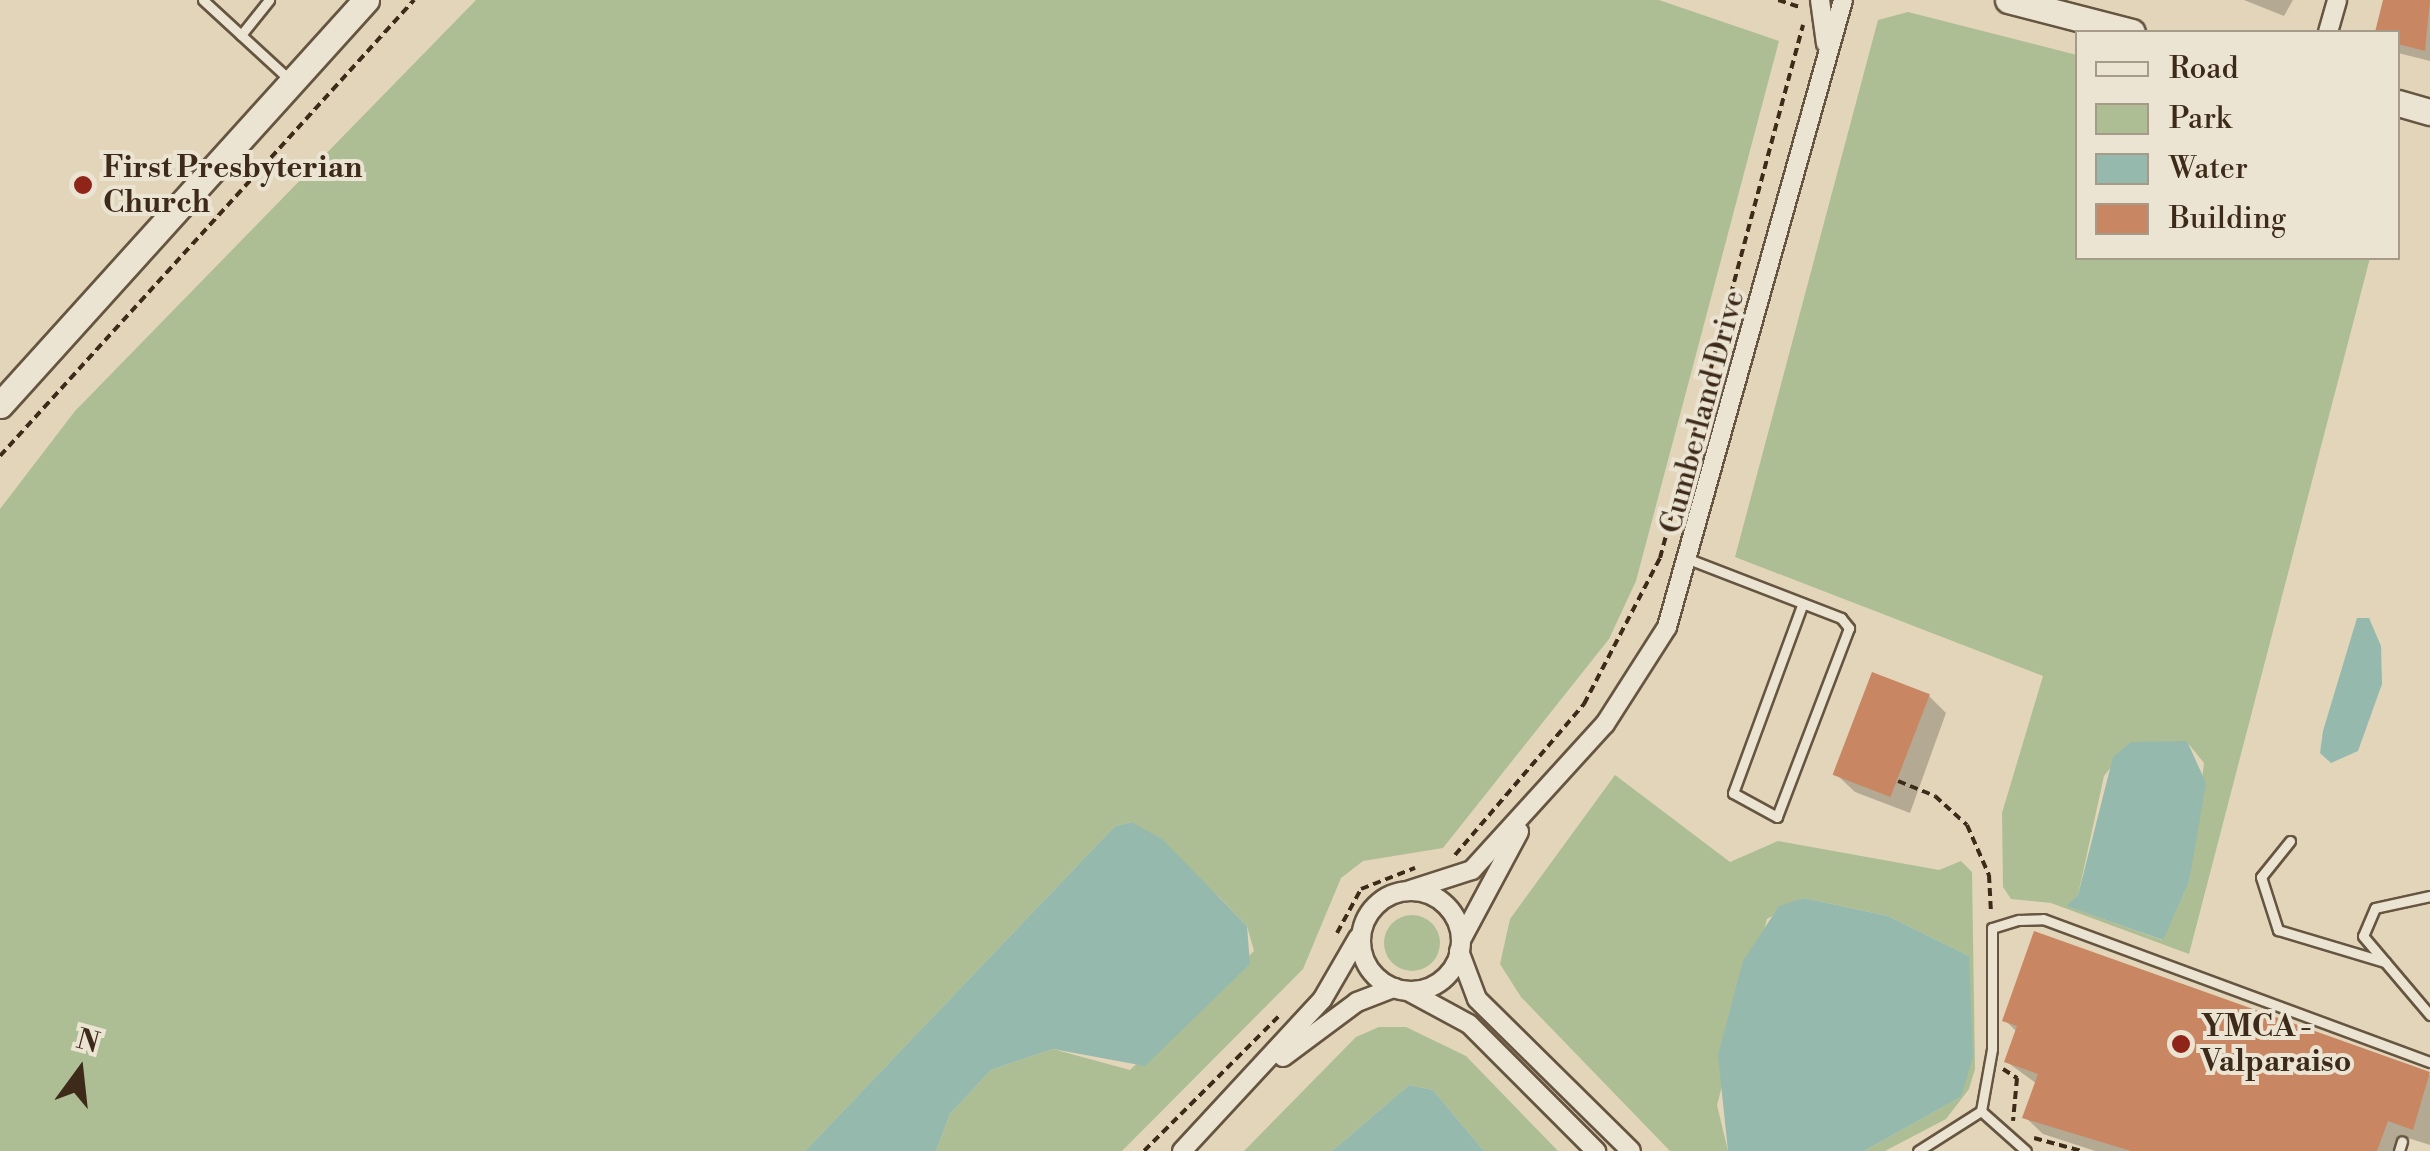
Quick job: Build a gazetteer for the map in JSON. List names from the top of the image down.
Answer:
{
  "streets": {
    "street": ["Cumberland Drive"]
  },
  "places": ["First Presbyterian Church", "YMCA - Valparaiso"],
  "legend": [
    "Road",
    "Park",
    "Water",
    "Building"
  ],
  "north": "top"
}
